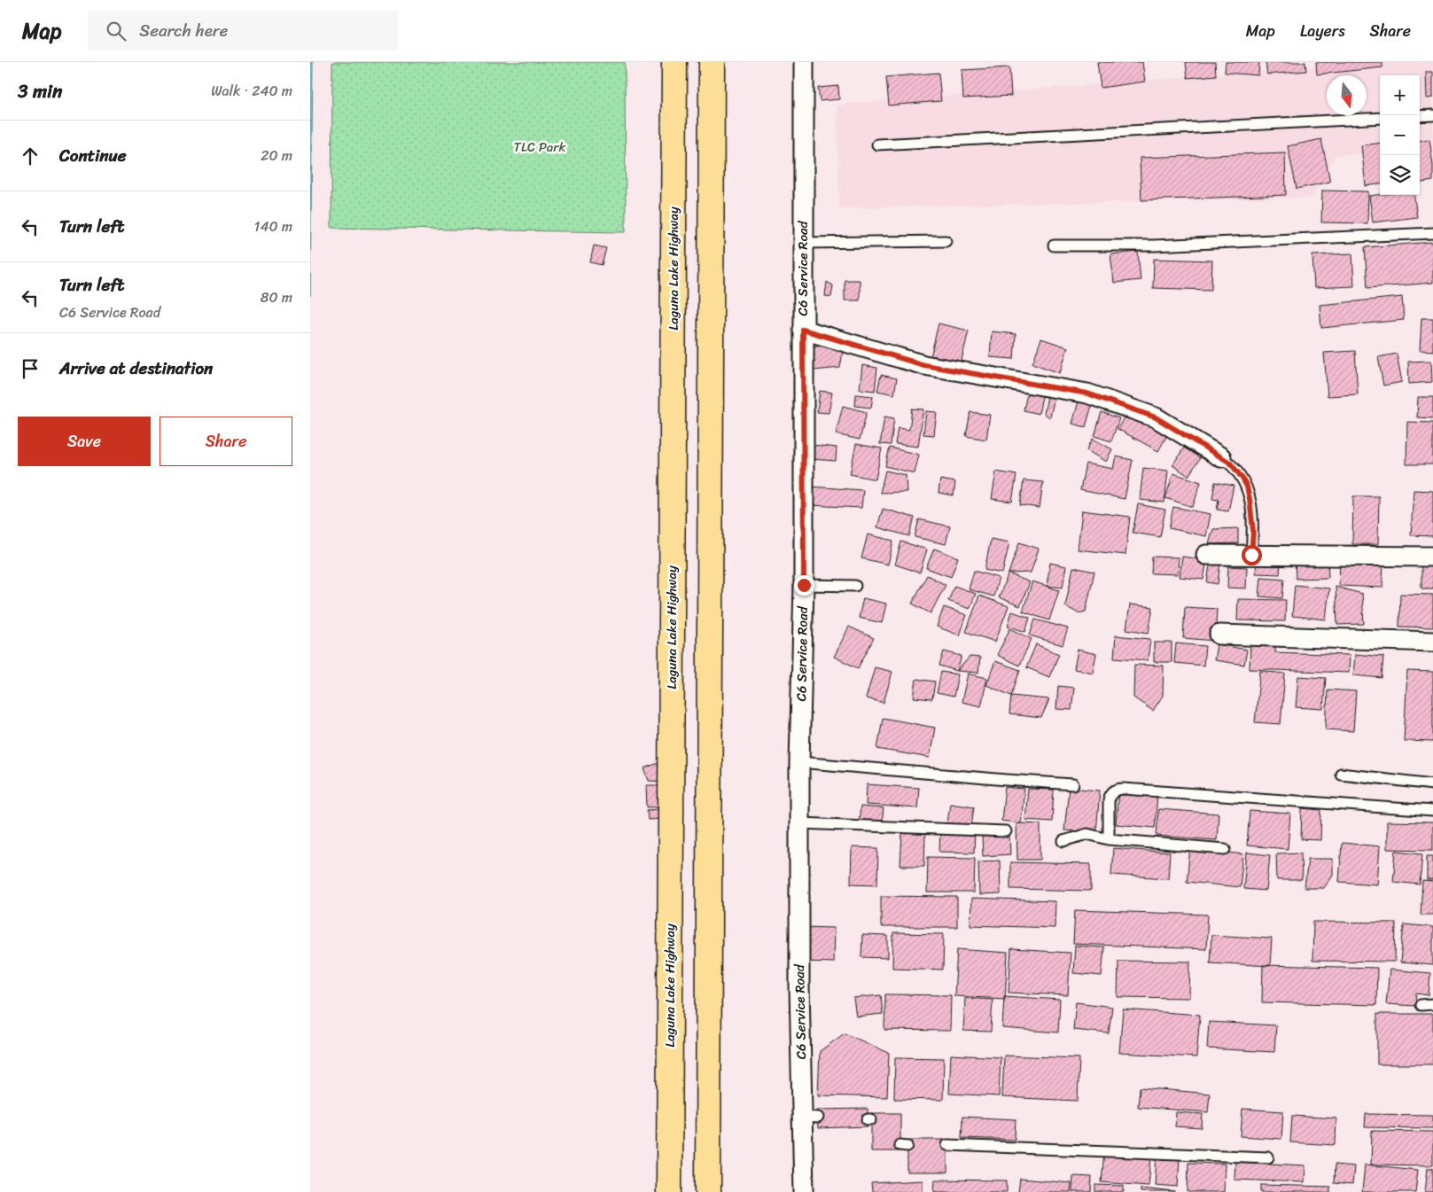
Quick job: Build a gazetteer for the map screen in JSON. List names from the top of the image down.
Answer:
{
  "streets": {
    "main road": ["Laguna Lake Highway"],
    "street": ["C6 Service Road"]
  },
  "parks": ["TLC Park"],
  "north": "bottom",
  "page": {
    "header": "Map",
    "search": "Search here",
    "nav": ["Map", "Layers", "Share"],
    "heading": ["3 min", "Walk · 240 m"],
    "map_buttons": ["+", "−"],
    "list": [
      ["Continue", "20 m"],
      ["Turn left", "140 m"],
      ["Turn left", "C6 Service Road", "80 m"],
      "Arrive at destination"
    ],
    "buttons": ["Save", "Share"]
  }
}
